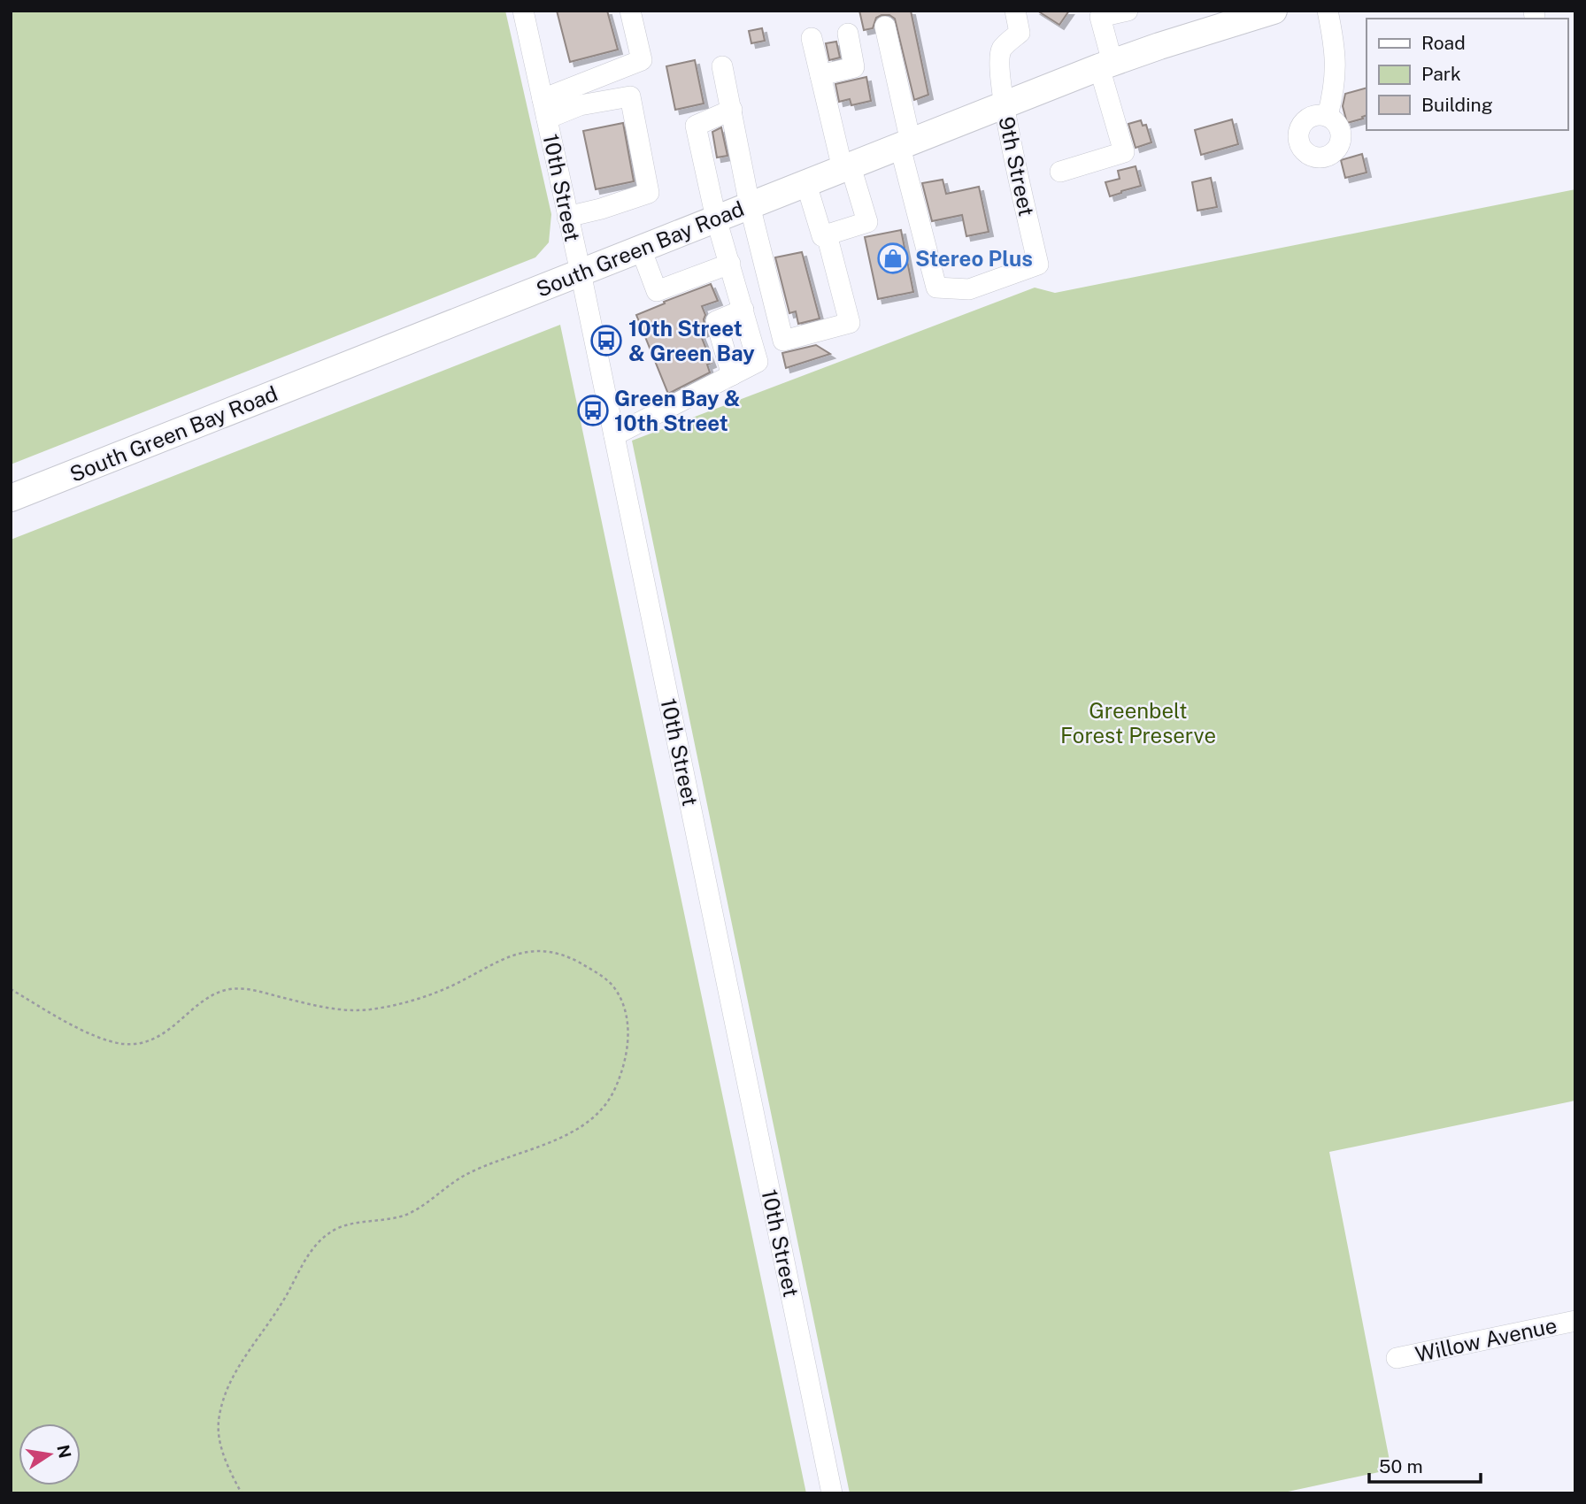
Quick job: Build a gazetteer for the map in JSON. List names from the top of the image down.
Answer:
{
  "streets": {
    "main road": ["South Green Bay Road"],
    "street": ["9th Street", "10th Street", "Willow Avenue"]
  },
  "crossings": [
    ["9th Street", "South Green Bay Road"],
    ["10th Street", "South Green Bay Road"]
  ],
  "parks": ["Greenbelt Forest Preserve"],
  "places": {
    "shop": ["Stereo Plus"],
    "bus stop": ["10th Street & Green Bay", "Green Bay & 10th Street"]
  },
  "legend": ["Road", "Park", "Building"],
  "scale_bar": "50 m",
  "north": "right"
}
